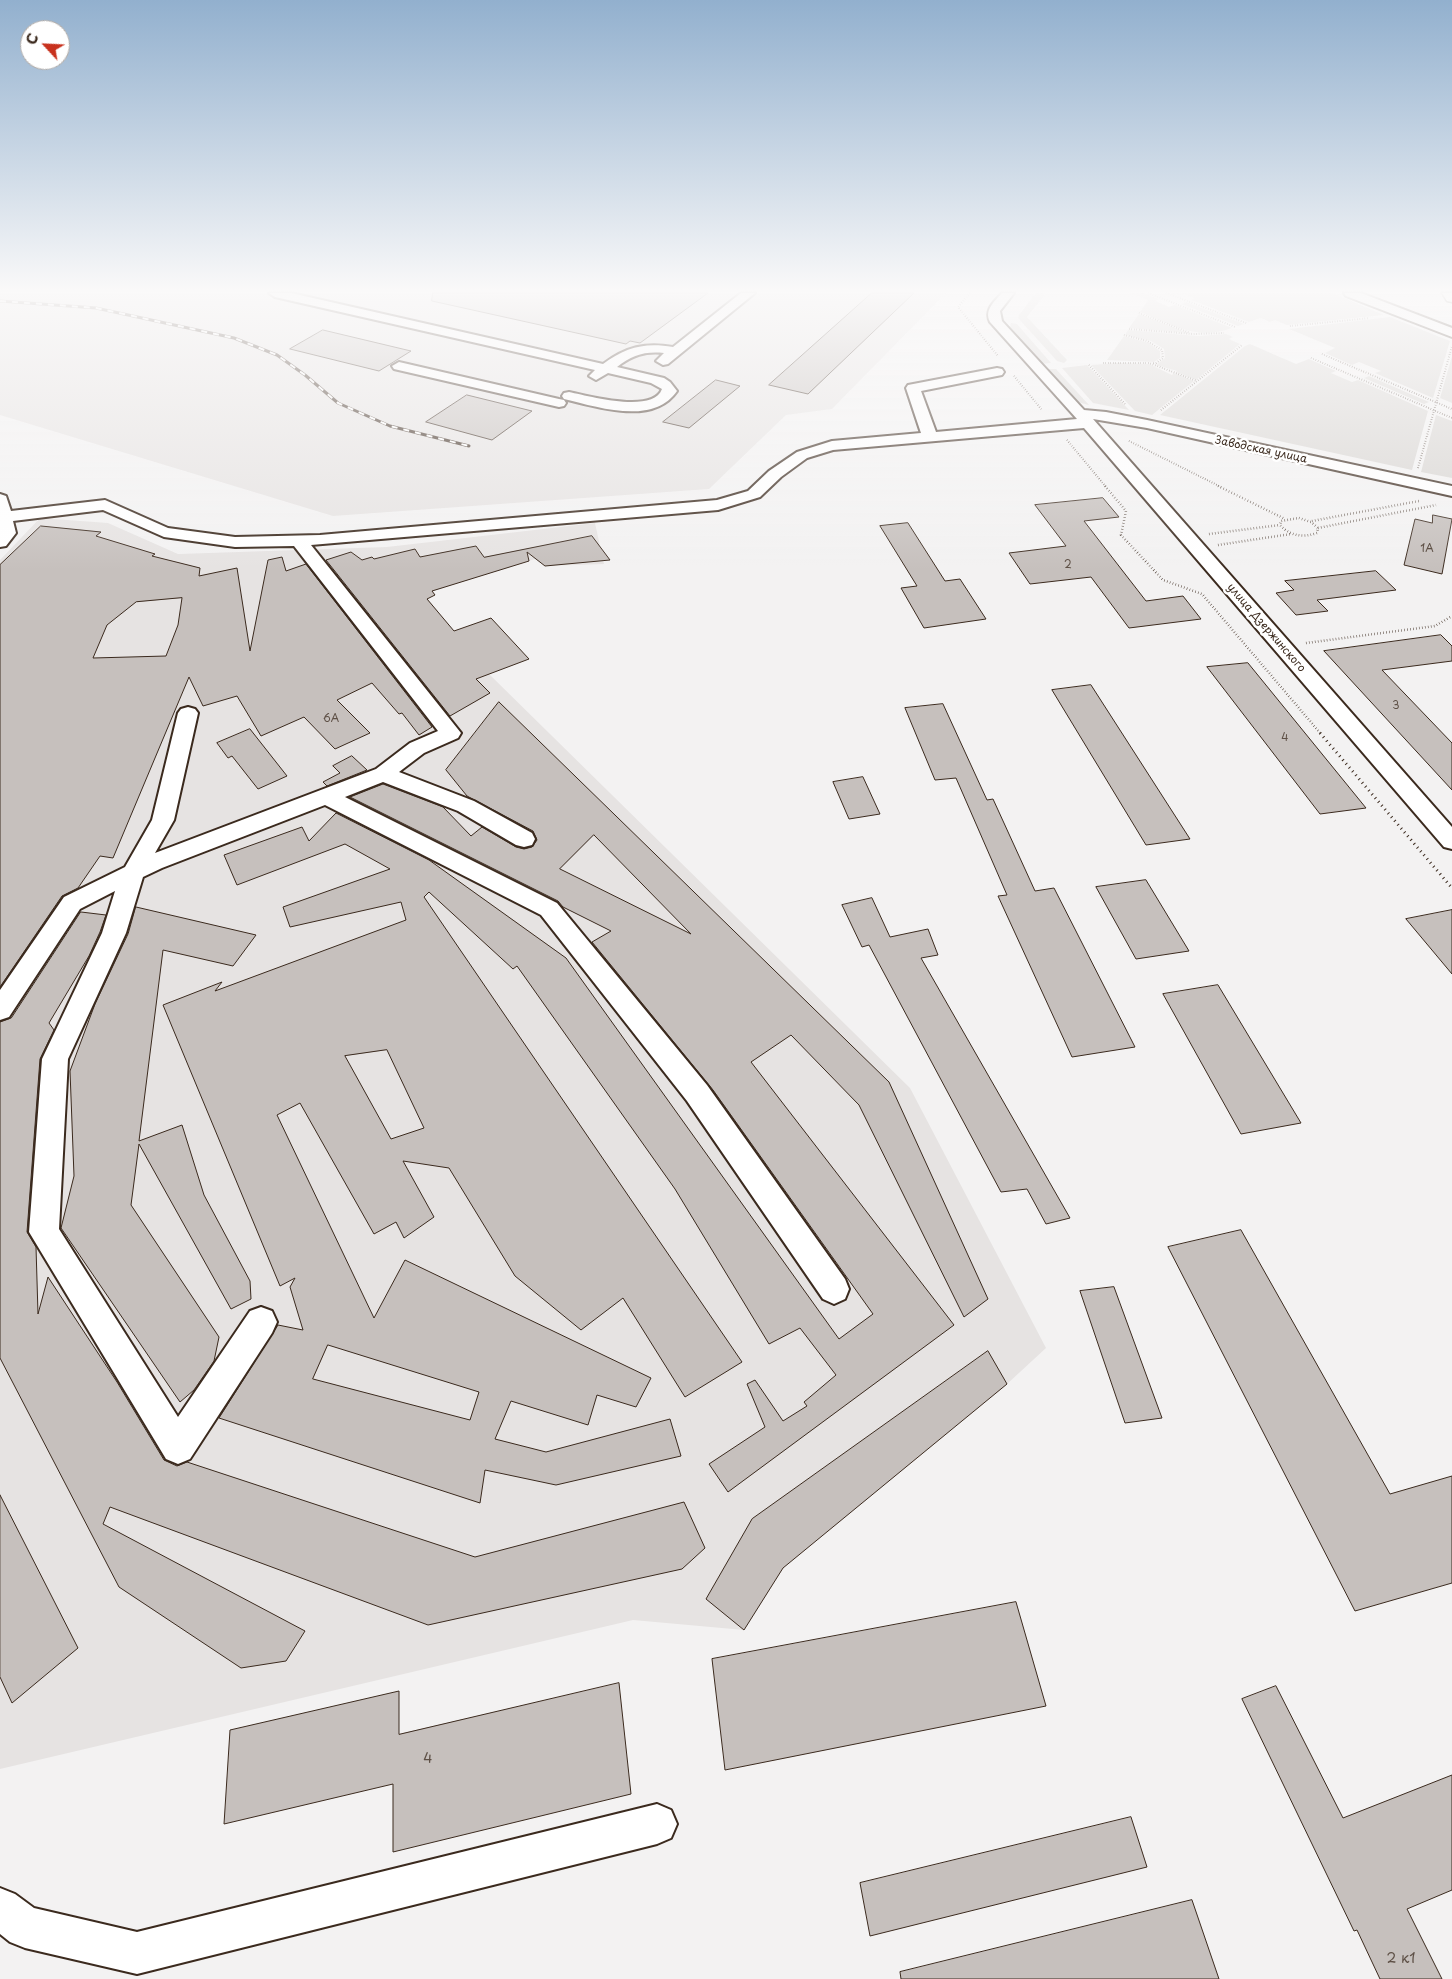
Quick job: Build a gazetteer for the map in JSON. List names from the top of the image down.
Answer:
{
  "streets": {
    "street": ["Заводская улица", "улица Дзержинского"]
  },
  "crossings": [
    ["Заводская улица", "улица Дзержинского"]
  ],
  "house_numbers": [
    "1А",
    "2",
    "3",
    "6А",
    "4",
    "4",
    "2 к1"
  ],
  "north": "top left"
}
